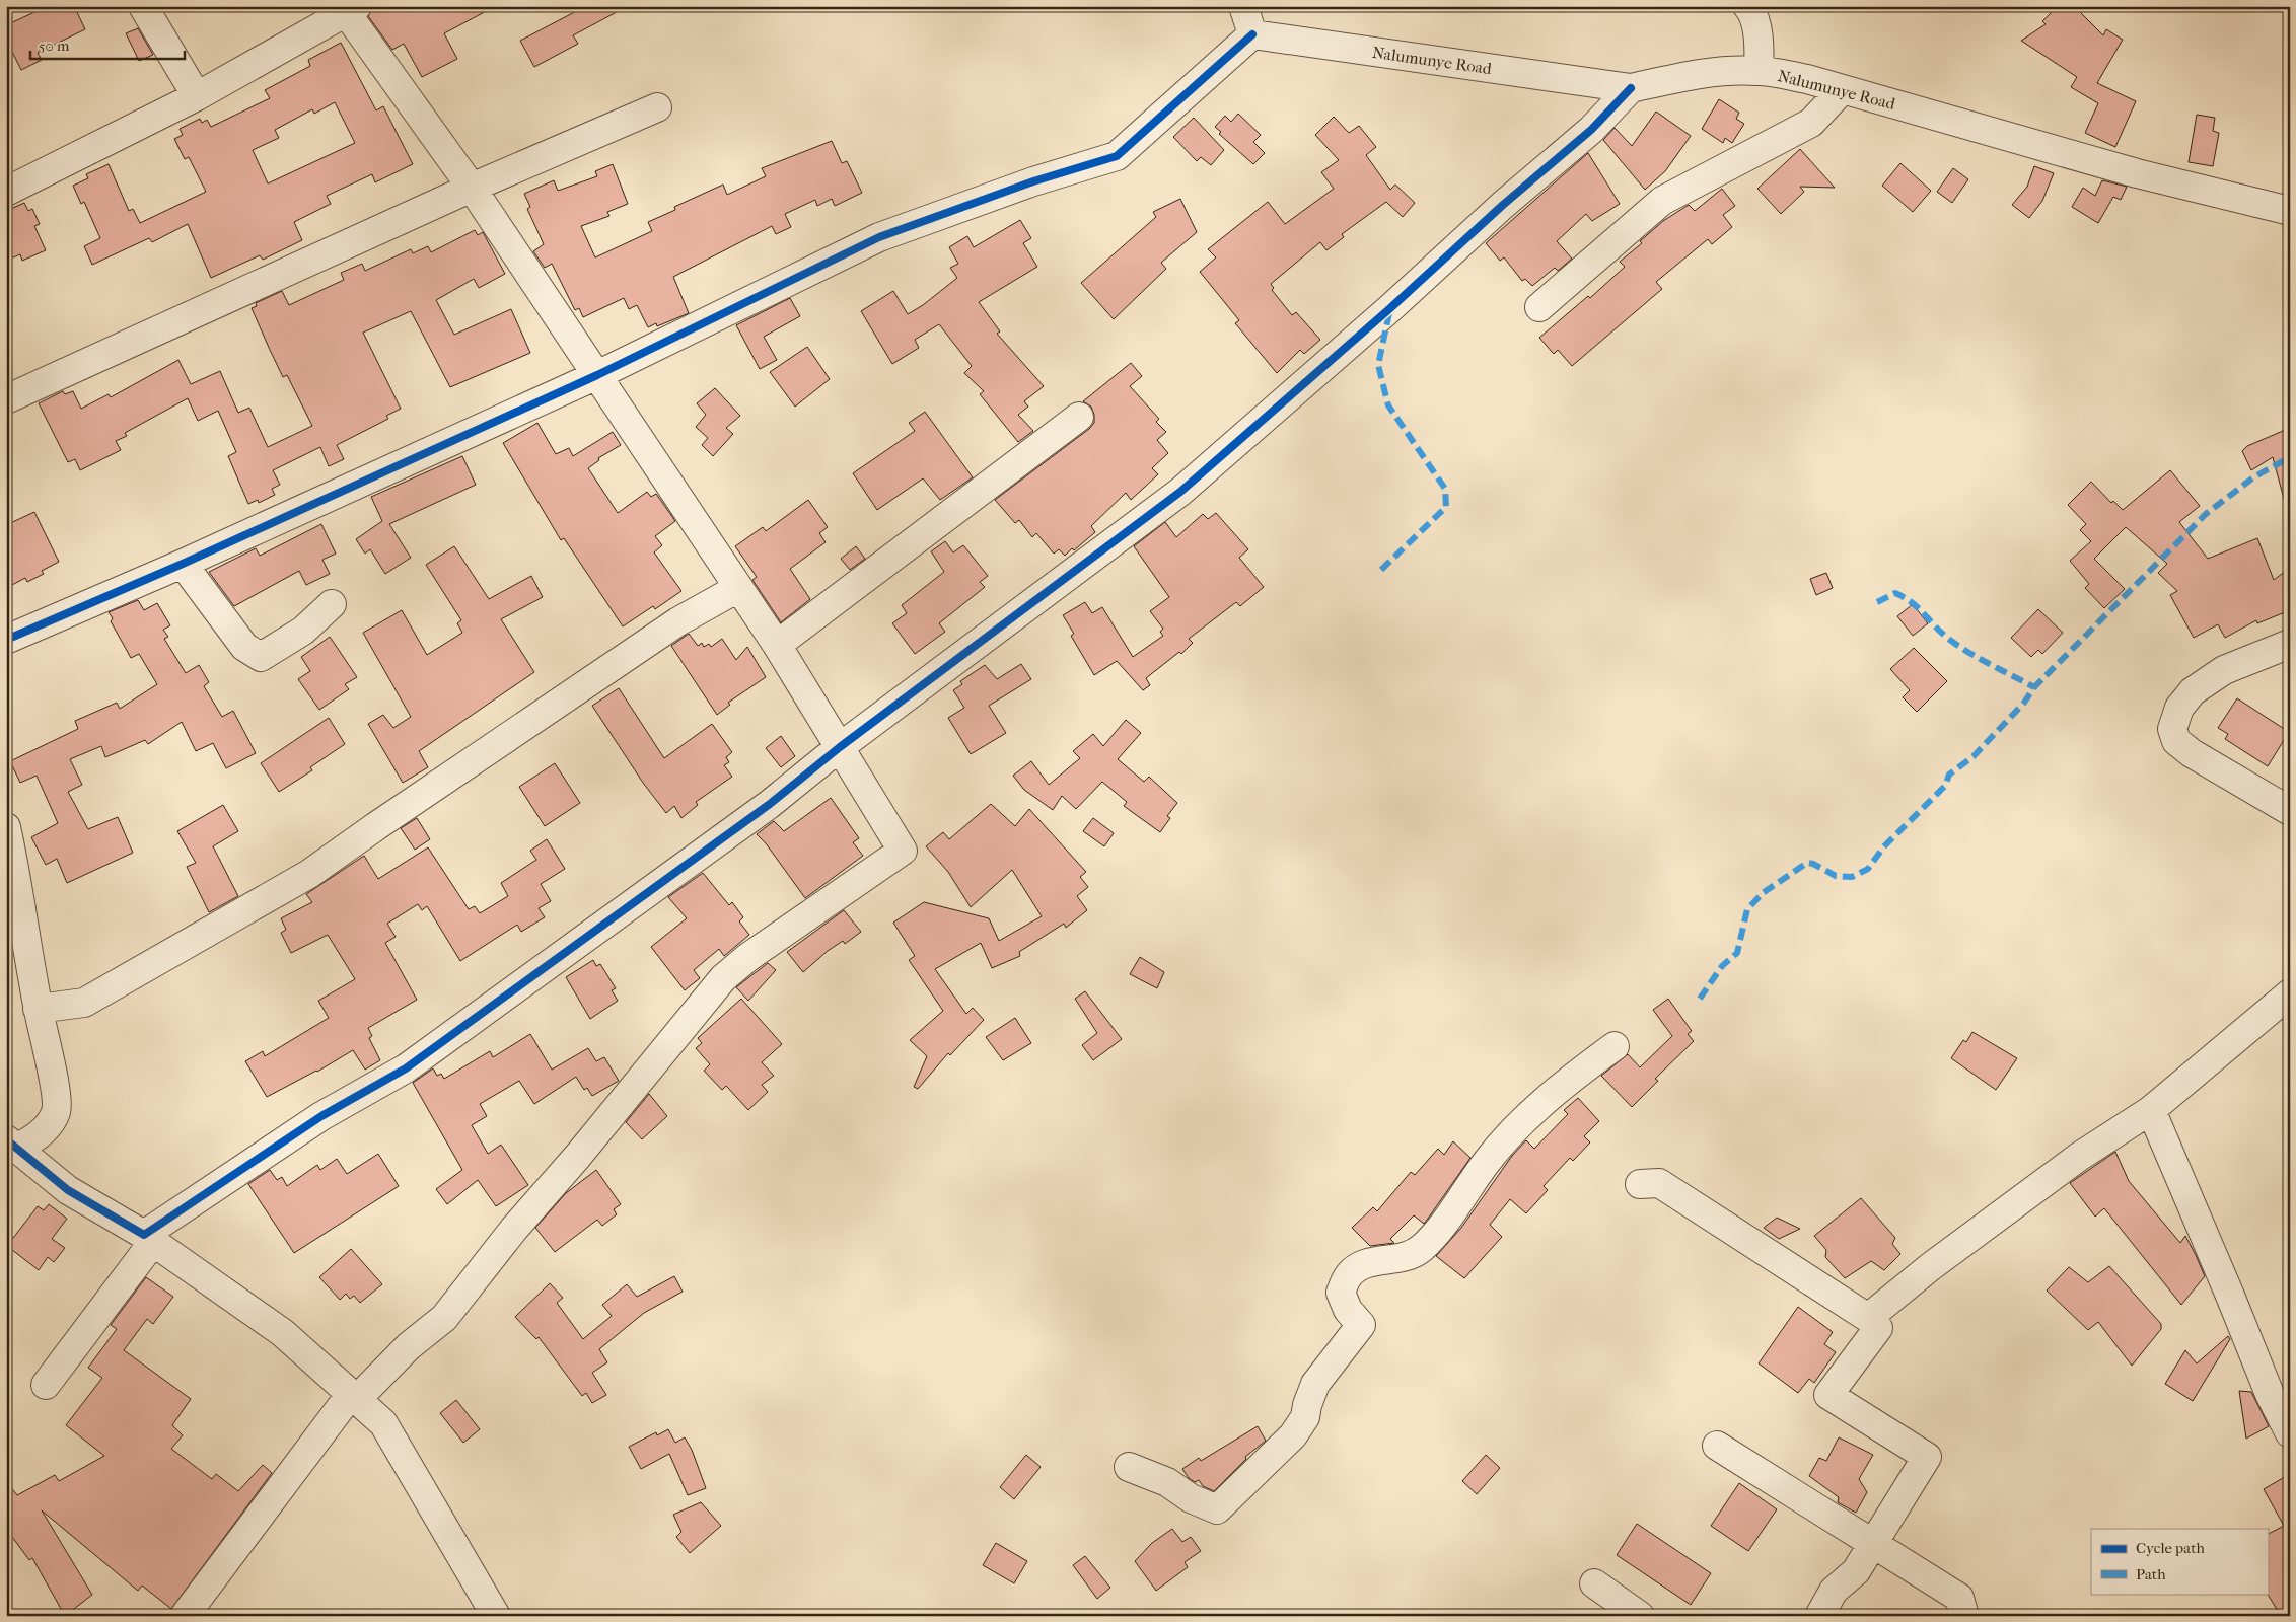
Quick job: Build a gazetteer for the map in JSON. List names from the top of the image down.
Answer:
{
  "streets": {
    "street": ["Nalumunye Road"]
  },
  "legend": ["Cycle path", "Path"],
  "scale_bar": "50 m"
}
